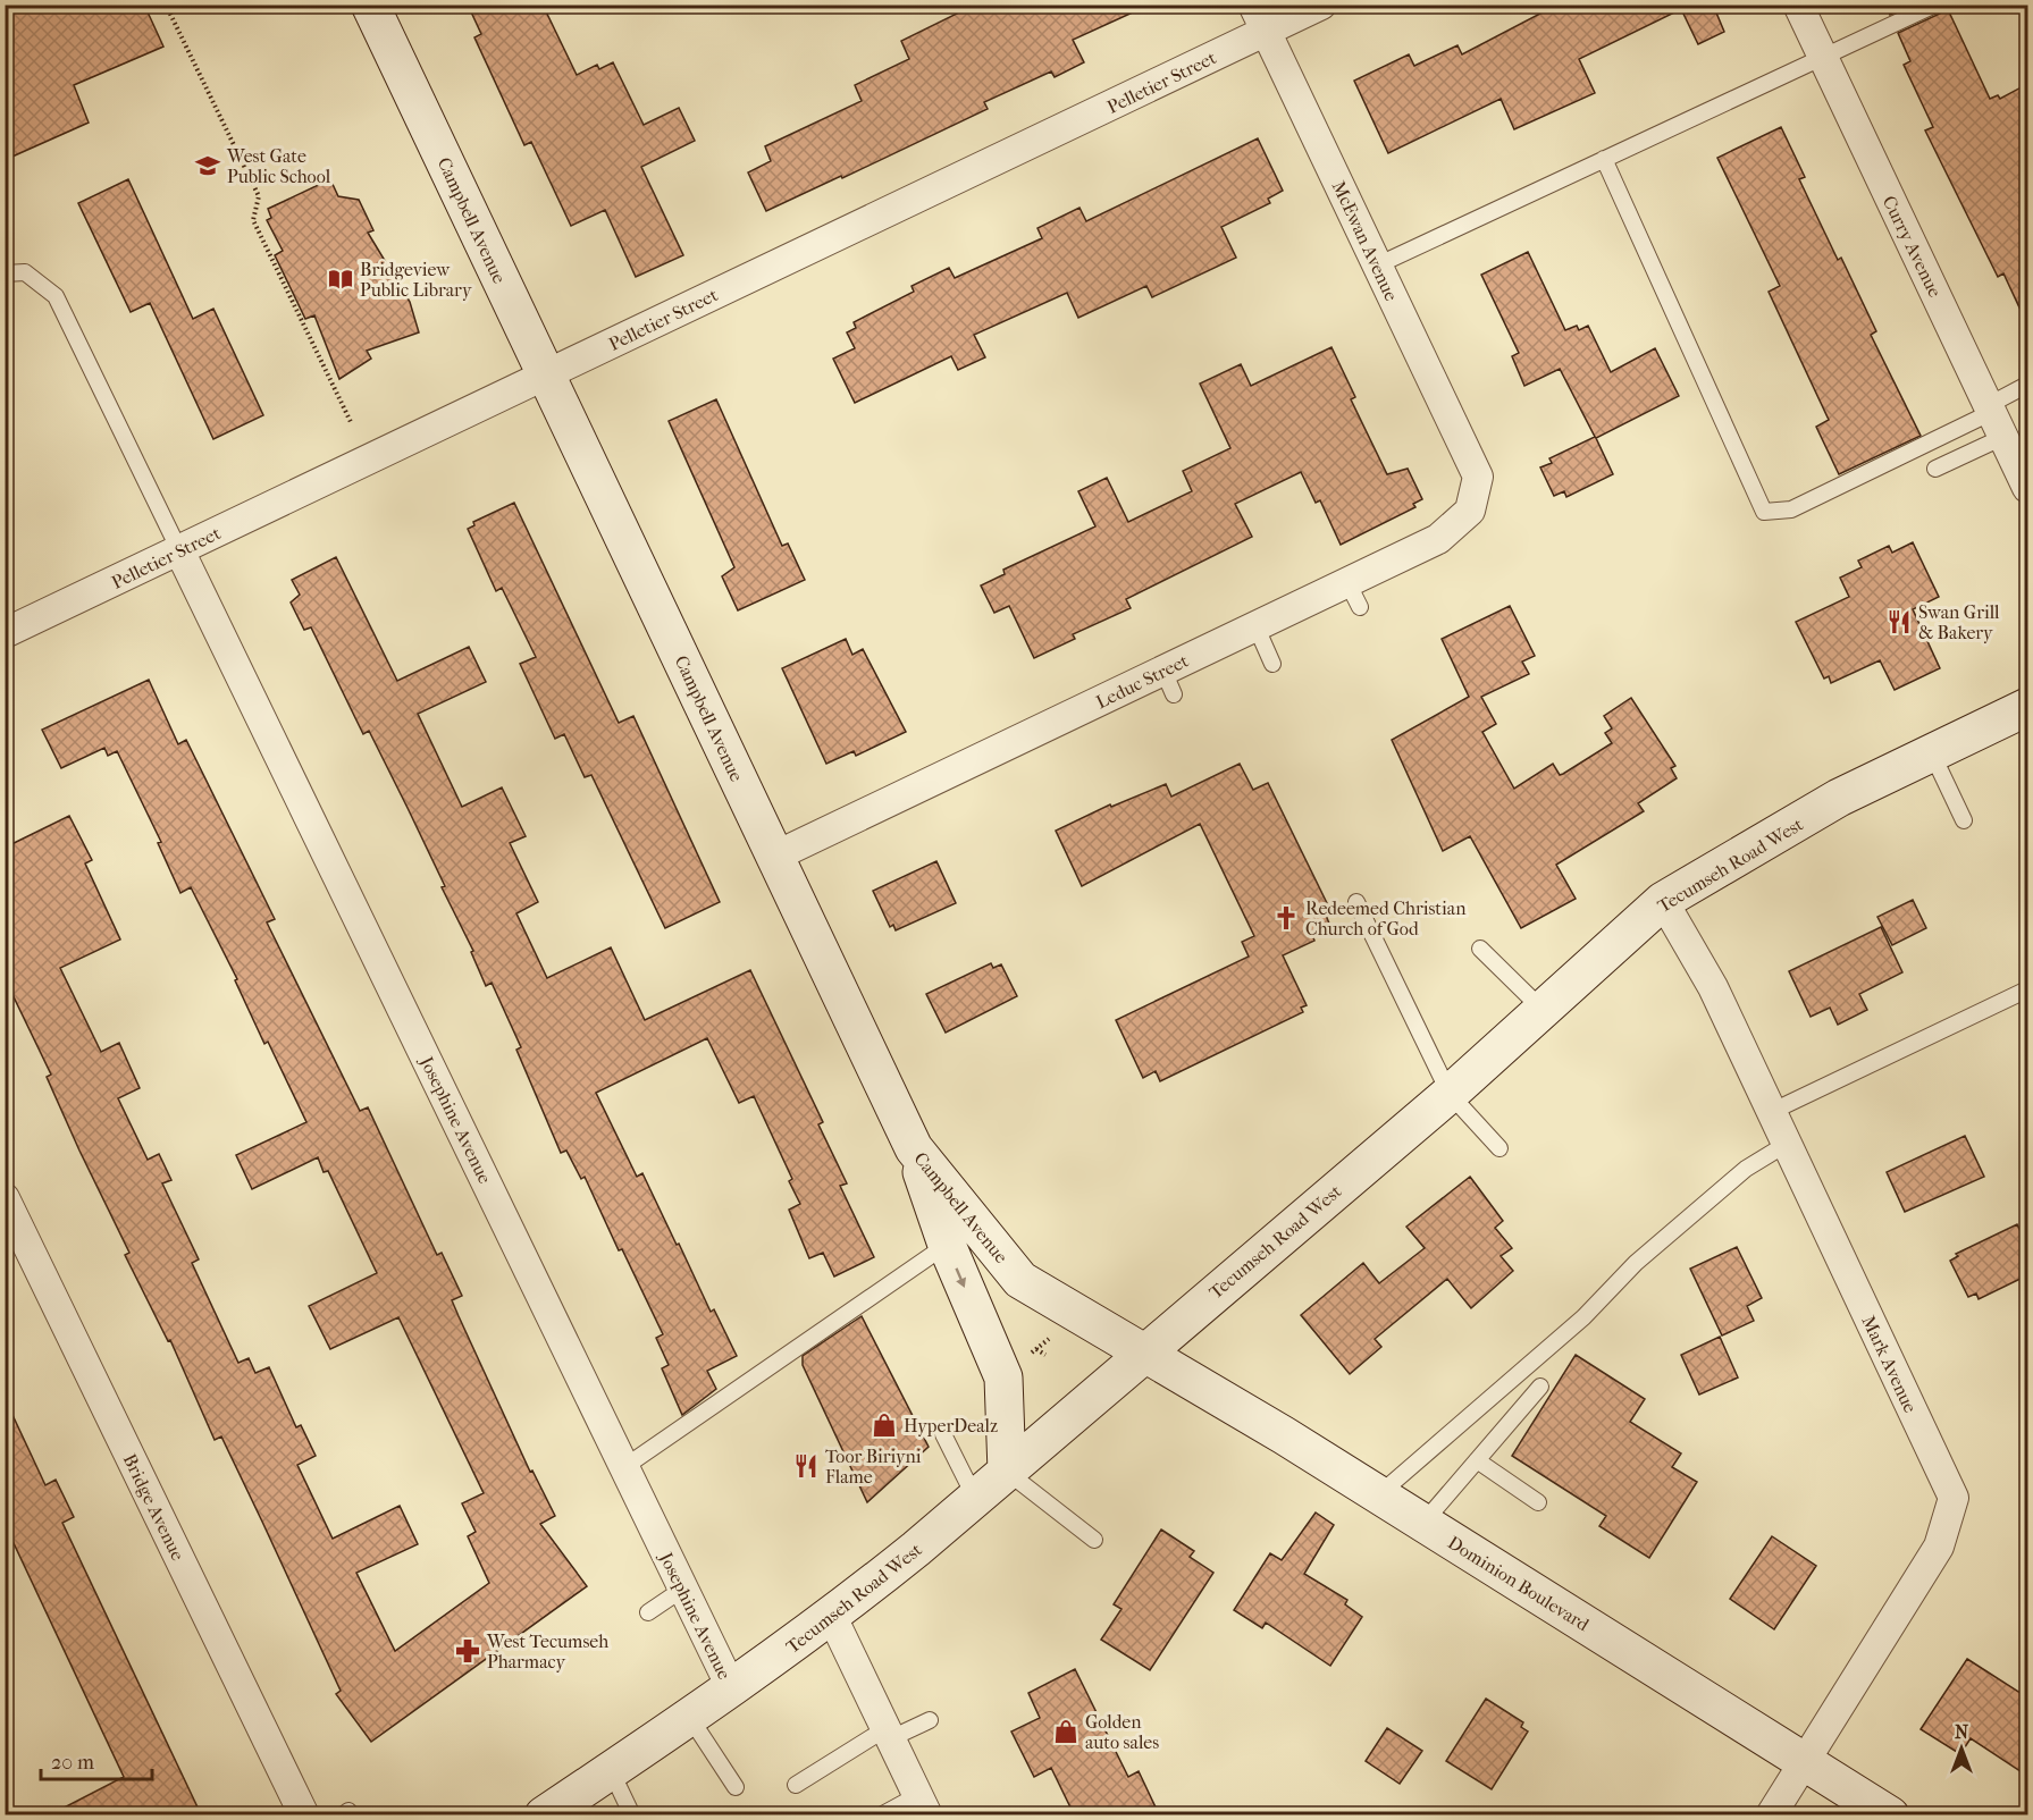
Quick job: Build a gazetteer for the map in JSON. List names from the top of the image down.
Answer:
{
  "streets": {
    "street": [
      "Pelletier Street",
      "Campbell Avenue",
      "McEwan Avenue",
      "Curry Avenue",
      "Leduc Street",
      "Tecumseh Road West",
      "Josephine Avenue",
      "Mark Avenue",
      "Bridge Avenue",
      "Dominion Boulevard"
    ]
  },
  "crossings": [
    ["Pelletier Street", "Campbell Avenue"],
    ["Pelletier Street", "McEwan Avenue"],
    ["Pelletier Street", "Josephine Avenue"],
    ["Campbell Avenue", "Leduc Street"],
    ["Campbell Avenue", "Tecumseh Road West"],
    ["Campbell Avenue", "Dominion Boulevard"],
    ["McEwan Avenue", "Leduc Street"],
    ["Tecumseh Road West", "Josephine Avenue"],
    ["Tecumseh Road West", "Mark Avenue"],
    ["Tecumseh Road West", "Dominion Boulevard"],
    ["Mark Avenue", "Dominion Boulevard"]
  ],
  "places": {
    "school or university": ["West Gate Public School"],
    "library": ["Bridgeview Public Library"],
    "restaurant": ["Swan Grill & Bakery", "Toor Biriyni Flame"],
    "church": ["Redeemed Christian Church of God"],
    "shop": ["HyperDealz", "Golden auto sales"],
    "pharmacy": ["West Tecumseh Pharmacy"]
  },
  "scale_bar": "20 m",
  "north": "top"
}
